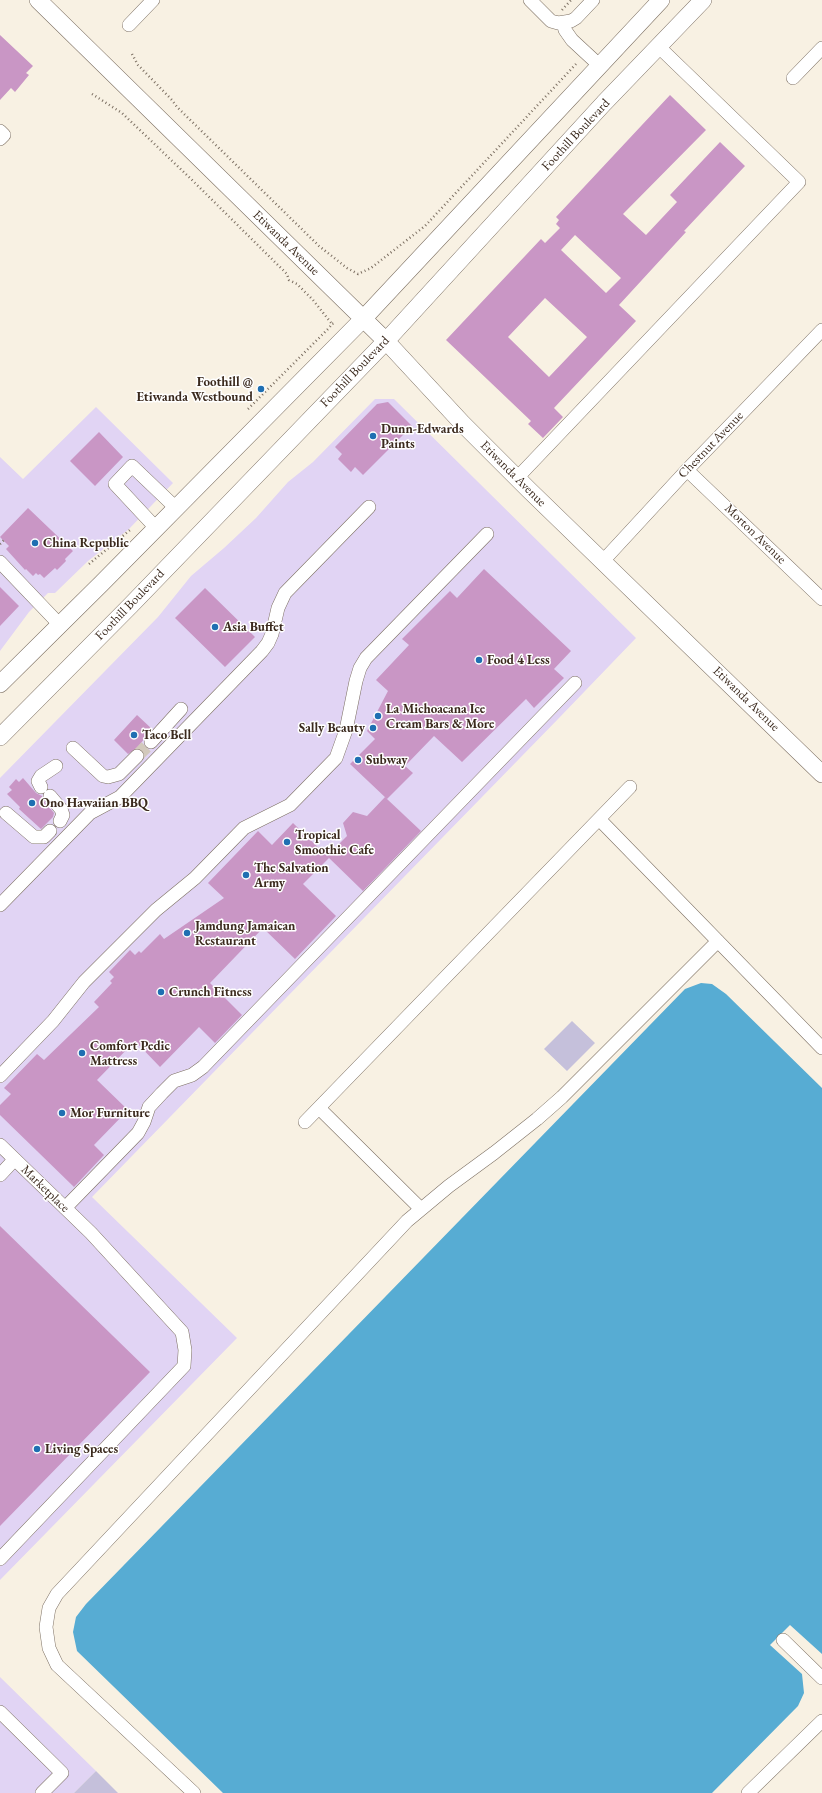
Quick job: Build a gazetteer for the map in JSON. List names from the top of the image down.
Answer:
{
  "streets": {
    "main road": ["Foothill Boulevard", "Etiwanda Avenue"],
    "street": ["Chestnut Avenue", "Morton Avenue", "Marketplace"]
  },
  "crossings": [
    ["Foothill Boulevard", "Etiwanda Avenue"],
    ["Etiwanda Avenue", "Chestnut Avenue"],
    ["Chestnut Avenue", "Morton Avenue"]
  ],
  "places": [
    "Foothill @ Etiwanda Westbound",
    "Dunn-Edwards Paints",
    "China Republic",
    "Asia Buffet",
    "Food 4 Less",
    "La Michoacana Ice Cream Bars & More",
    "Sally Beauty",
    "Taco Bell",
    "Subway",
    "Ono Hawaiian BBQ",
    "Tropical Smoothie Cafe",
    "The Salvation Army",
    "Jamdung Jamaican Restaurant",
    "Crunch Fitness",
    "Comfort Pedic Mattress",
    "Mor Furniture",
    "Living Spaces"
  ]
}
